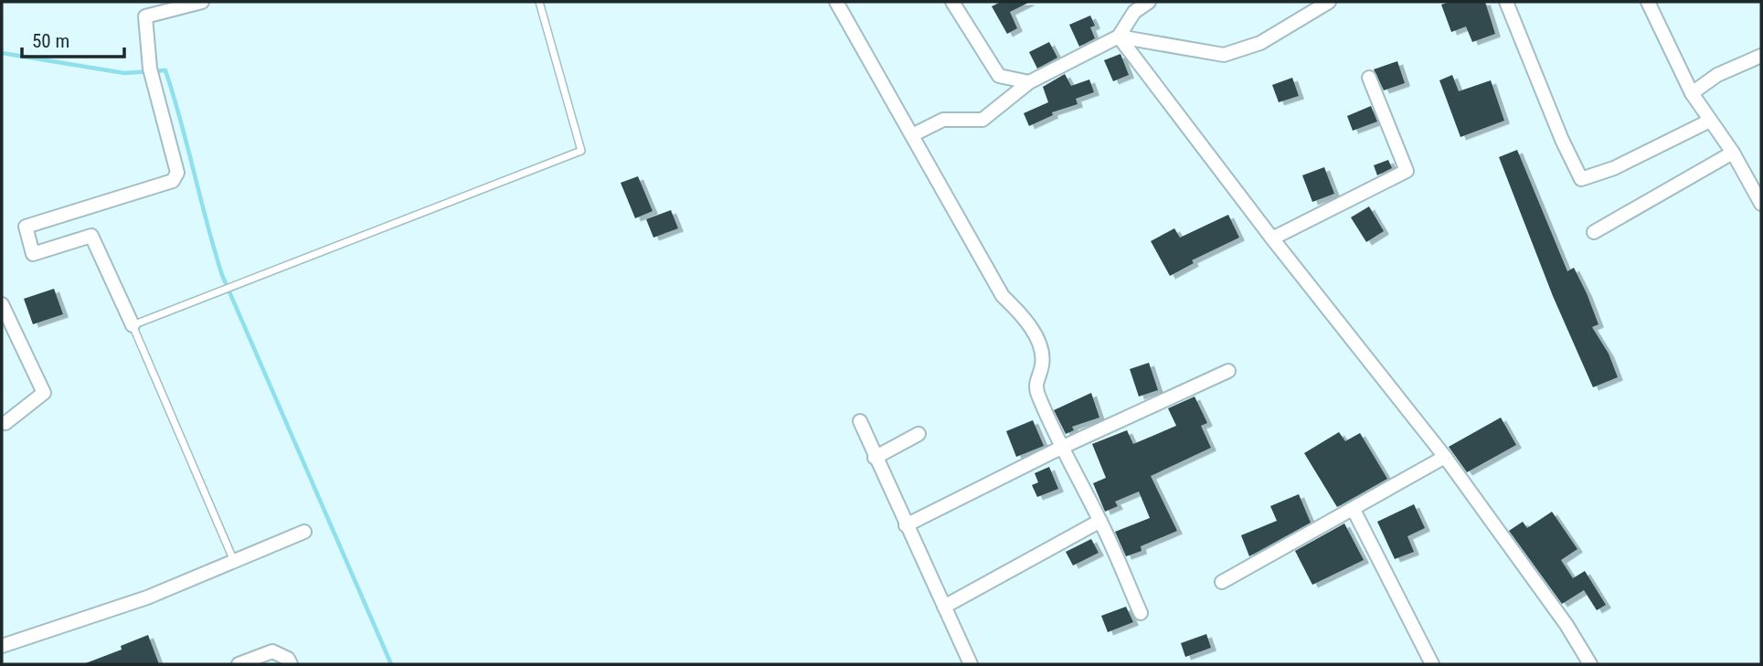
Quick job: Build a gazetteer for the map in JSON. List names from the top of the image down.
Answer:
{
  "scale_bar": "50 m"
}
